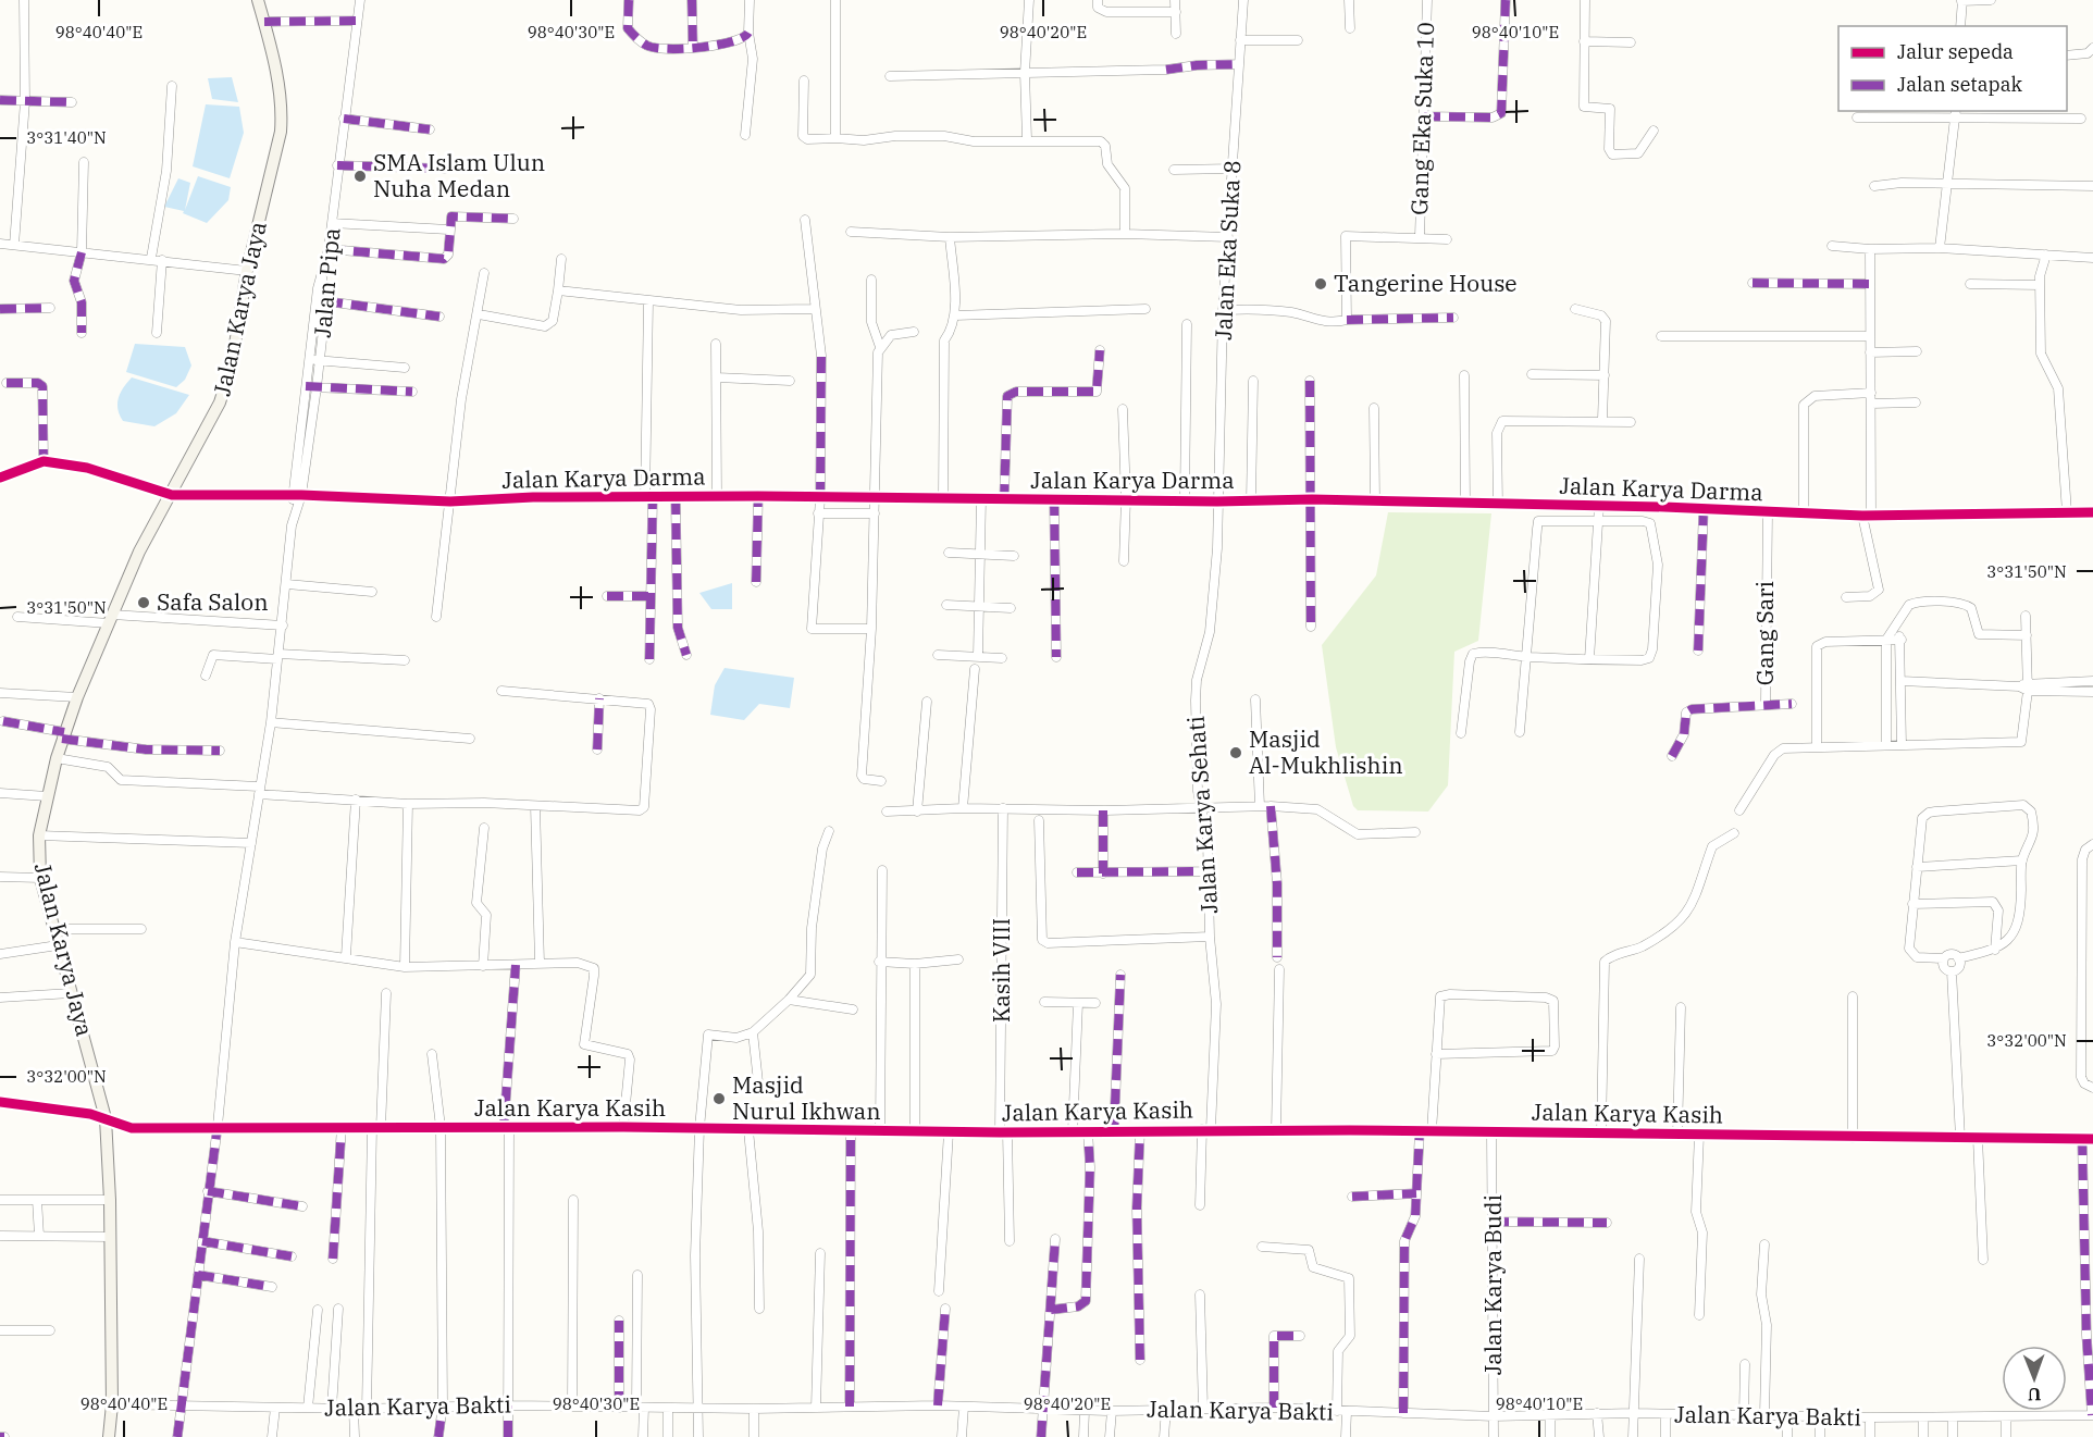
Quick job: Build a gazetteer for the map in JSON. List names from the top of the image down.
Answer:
{
  "streets": {
    "main road": ["Jalan Karya Jaya"],
    "street": [
      "Gang Eka Suka 10",
      "Jalan Eka Suka 8",
      "Jalan Pipa",
      "Jalan Karya Darma",
      "Gang Sari",
      "Jalan Karya Sehati",
      "Kasih VIII",
      "Jalan Karya Kasih",
      "Jalan Karya Budi",
      "Jalan Karya Bakti"
    ]
  },
  "crossings": [
    ["Jalan Eka Suka 8", "Jalan Karya Darma"],
    ["Jalan Eka Suka 8", "Jalan Karya Sehati"],
    ["Jalan Pipa", "Jalan Karya Darma"],
    ["Jalan Karya Jaya", "Jalan Karya Darma"],
    ["Jalan Karya Jaya", "Jalan Karya Kasih"],
    ["Jalan Karya Jaya", "Jalan Karya Bakti"],
    ["Jalan Karya Darma", "Gang Sari"],
    ["Jalan Karya Darma", "Jalan Karya Sehati"],
    ["Jalan Karya Sehati", "Jalan Karya Kasih"],
    ["Kasih VIII", "Jalan Karya Kasih"],
    ["Jalan Karya Kasih", "Jalan Karya Budi"],
    ["Jalan Karya Budi", "Jalan Karya Bakti"]
  ],
  "places": [
    "SMA Islam Ulun Nuha Medan",
    "Tangerine House",
    "Safa Salon",
    "Masjid Al-Mukhlishin",
    "Masjid Nurul Ikhwan"
  ],
  "legend": ["Jalur sepeda", "Jalan setapak"],
  "north": "bottom",
  "coordinates": [
    "98°40'40\"E",
    "98°40'30\"E",
    "98°40'20\"E",
    "98°40'10\"E",
    "3°31'40\"N",
    "3°31'50\"N",
    "3°32'00\"N"
  ]
}
